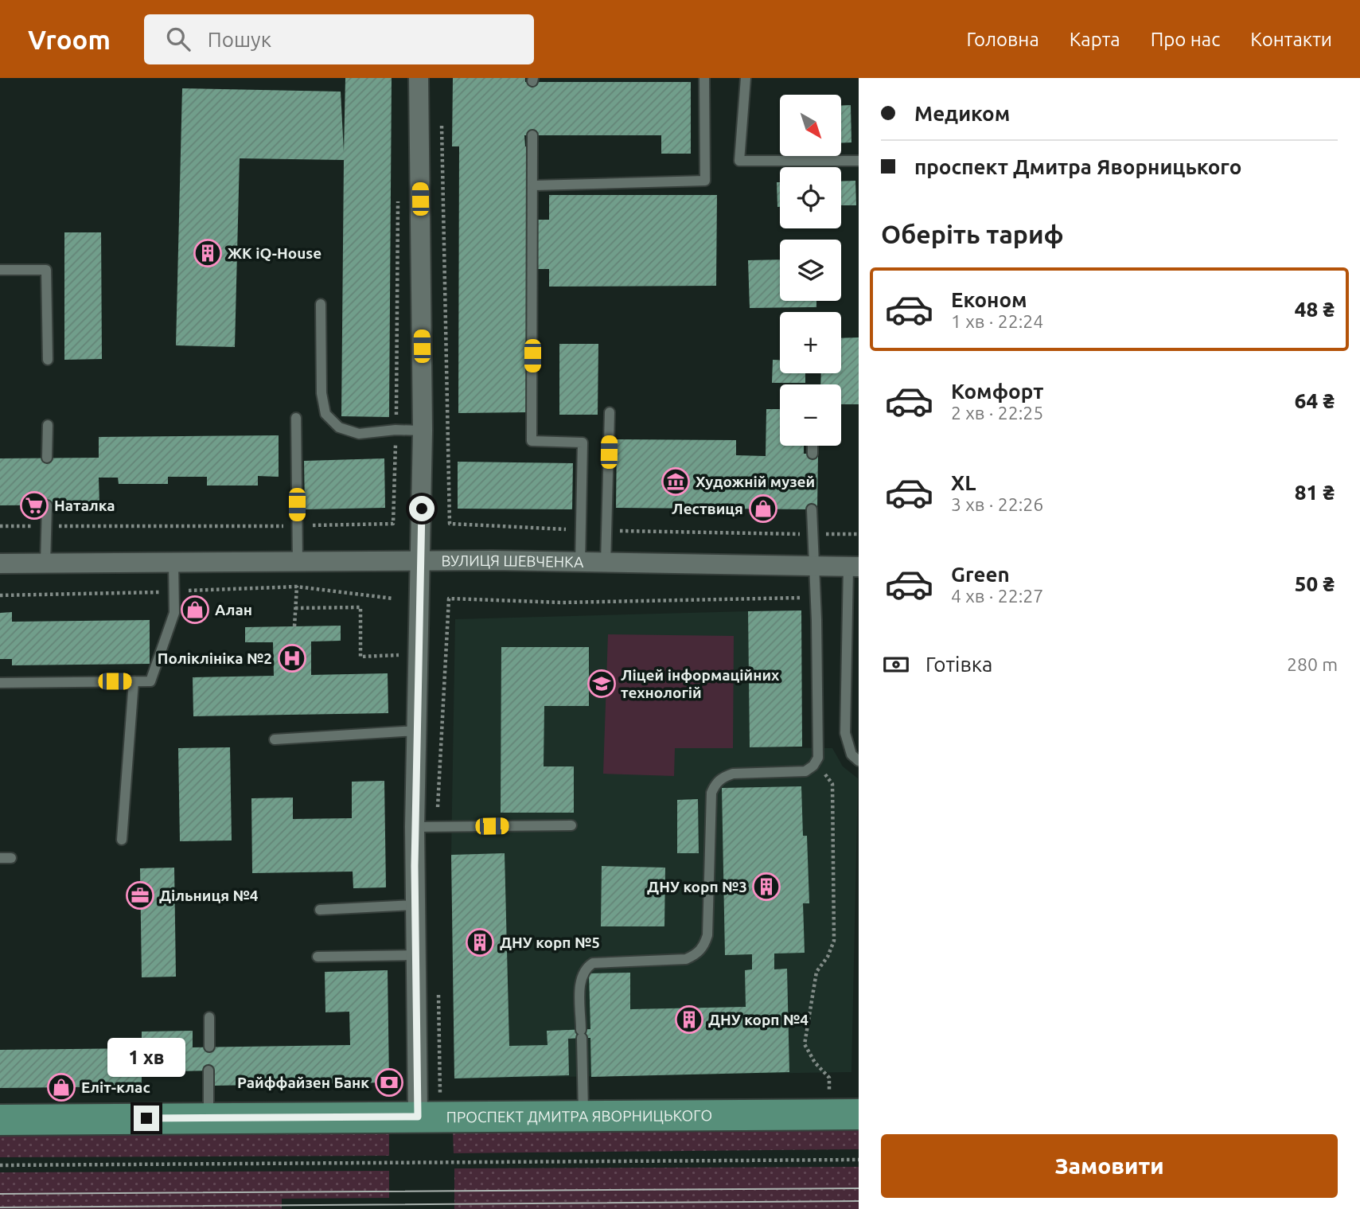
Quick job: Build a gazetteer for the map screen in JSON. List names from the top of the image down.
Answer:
{
  "streets": {
    "main road": ["ПРОСПЕКТ ДМИТРА ЯВОРНИЦЬКОГО"],
    "street": ["ВУЛИЦЯ ШЕВЧЕНКА"]
  },
  "places": {
    "building": [
      "ЖК iQ-House",
      "ДНУ корп №3",
      "ДНУ корп №5",
      "ДНУ корп №4"
    ],
    "museum": ["Художній музей"],
    "supermarket": ["Наталка"],
    "shop": ["Лествиця", "Алан", "Еліт-клас"],
    "hospital": ["Поліклініка №2"],
    "school or university": ["Ліцей інформаційних технологій"],
    "office": ["Дільниця №4"],
    "bank": ["Райффайзен Банк"]
  },
  "north": "bottom right",
  "page": {
    "header": "Vroom",
    "search": "Пошук",
    "nav": [
      "Головна",
      "Карта",
      "Про нас",
      "Контакти"
    ],
    "banner": ["Медиком", "проспект Дмитра Яворницького"],
    "map_buttons": ["+", "−"],
    "heading": "Оберіть тариф",
    "list": [
      {
        "name": "Економ",
        "note": "1 хв · 22:24",
        "value": "48 ₴"
      },
      {
        "name": "Комфорт",
        "note": "2 хв · 22:25",
        "value": "64 ₴"
      },
      {
        "name": "XL",
        "note": "3 хв · 22:26",
        "value": "81 ₴"
      },
      {
        "name": "Green",
        "note": "4 хв · 22:27",
        "value": "50 ₴"
      }
    ],
    "pay": ["Готівка", "280 m"],
    "bubble": "1 хв",
    "buttons": "Замовити"
  }
}
